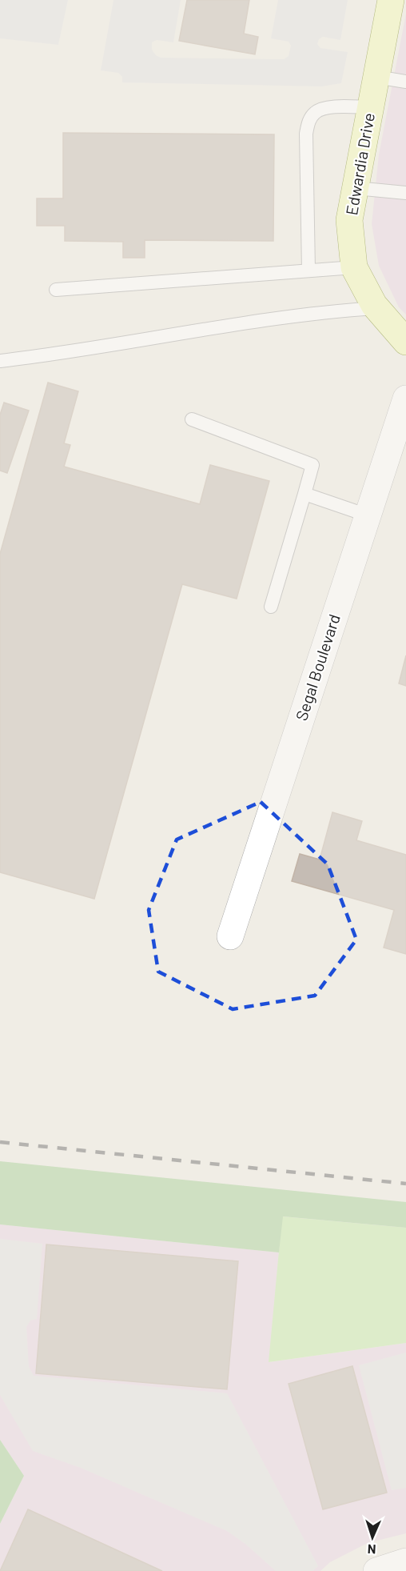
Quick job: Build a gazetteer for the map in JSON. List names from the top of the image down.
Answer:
{
  "streets": {
    "main road": ["Edwardia Drive"],
    "street": ["Segal Boulevard"]
  },
  "north": "bottom"
}
